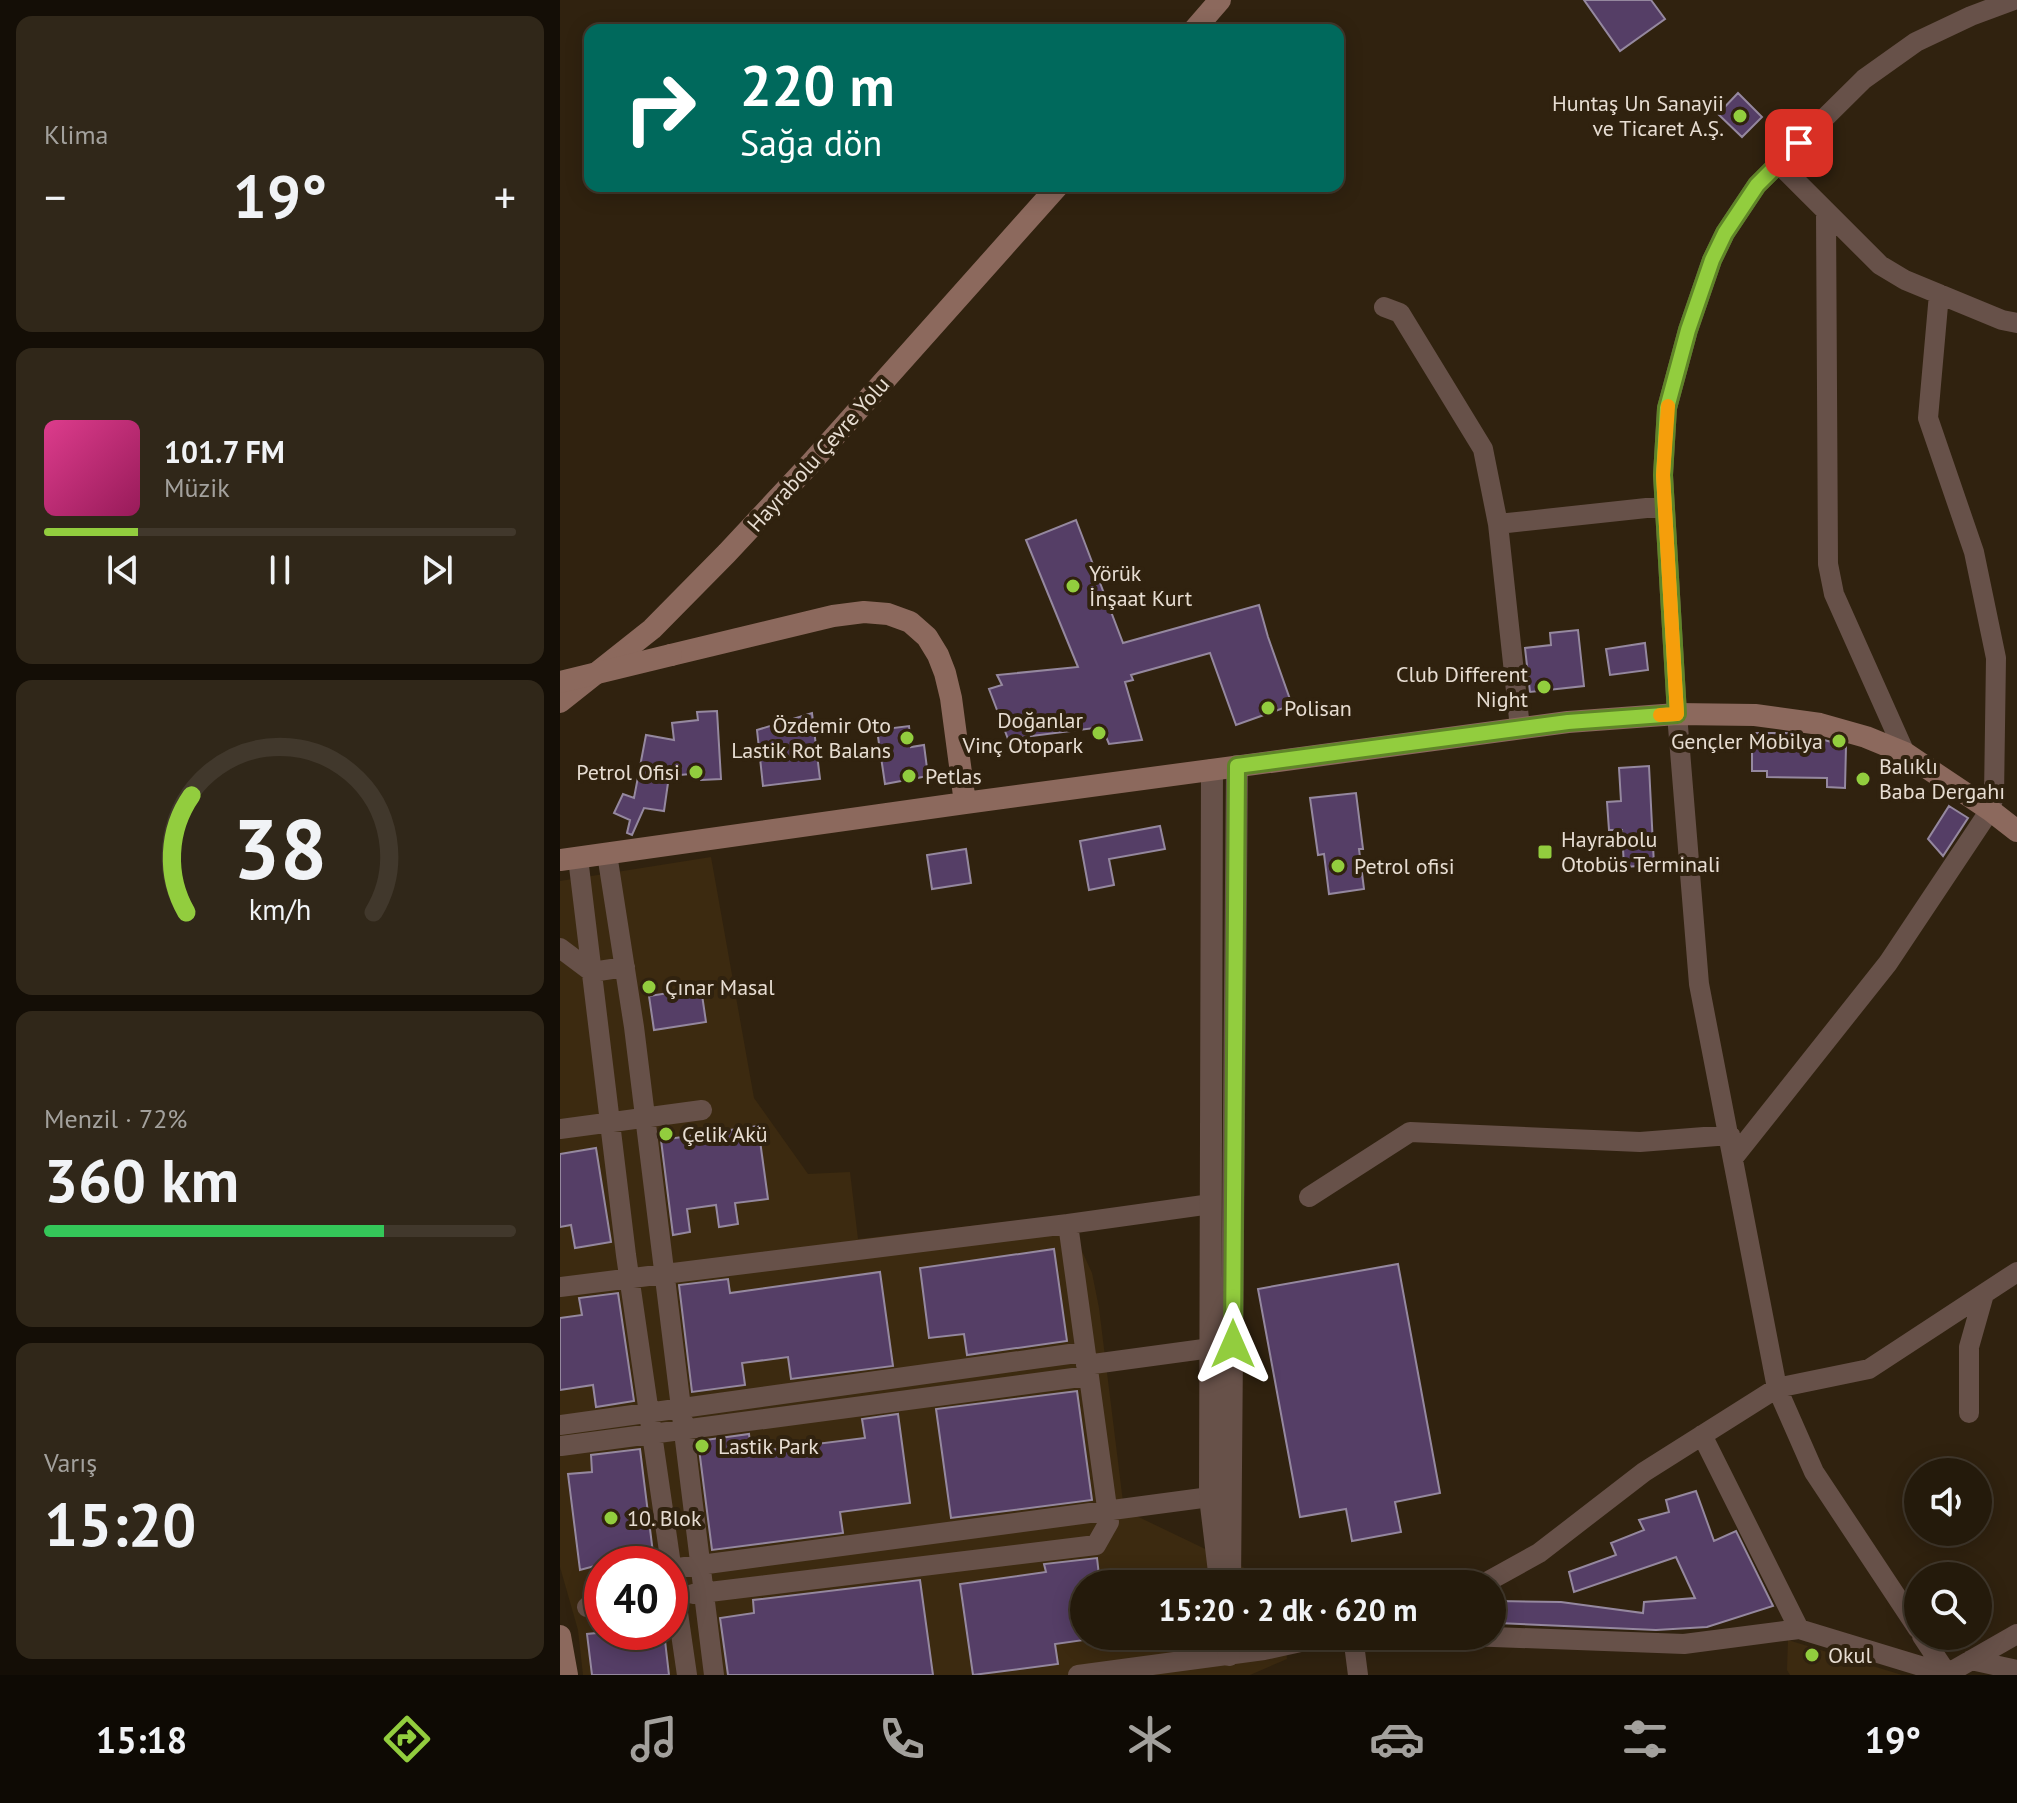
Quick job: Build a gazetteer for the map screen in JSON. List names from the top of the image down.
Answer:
{
  "streets": {
    "main road": ["Hayrabolu Çevre Yolu"]
  },
  "places": {
    "other": [
      "Huntaş Un Sanayii ve Ticaret A.Ş.",
      "Yörük İnşaat Kurt",
      "Club Different Night",
      "Polisan",
      "Doğanlar Vinç Otopark",
      "Özdemir Oto Lastik Rot Balans",
      "Gençler Mobilya",
      "Petrol Ofisi",
      "Petlas",
      "Balıklı Baba Dergahı",
      "Petrol ofisi",
      "Çınar Masal",
      "Çelik Akü",
      "Lastik Park",
      "10. Blok",
      "Okul"
    ],
    "transit": ["Hayrabolu Otobüs Terminali"]
  },
  "page": {
    "tile": [
      "Klima",
      ["Menzil · 72%", "360 km"],
      ["Varış", "15:20"]
    ],
    "turn": ["220 m", "Sağa dön"],
    "heat": ["−", "19°", "+"],
    "song": ["101.7 FM", "Müzik"],
    "limit": "40",
    "trip": "15:20 · 2 dk · 620 m",
    "tabs": ["15:18", "19°"],
    "gauge": ["38", "km/h"]
  }
}
